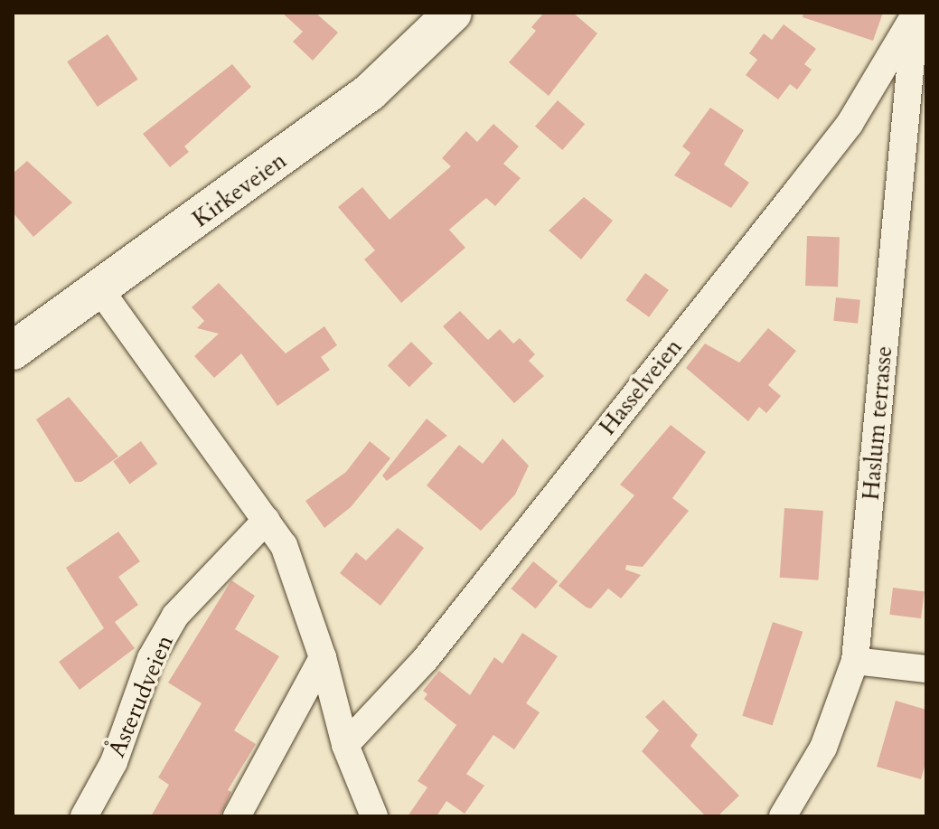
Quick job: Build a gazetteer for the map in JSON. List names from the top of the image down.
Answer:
{
  "streets": {
    "main road": ["Kirkeveien"],
    "street": ["Hasselveien", "Haslum terrasse", "Åsterudveien"]
  },
  "crossings": [
    ["Hasselveien", "Haslum terrasse"]
  ]
}
